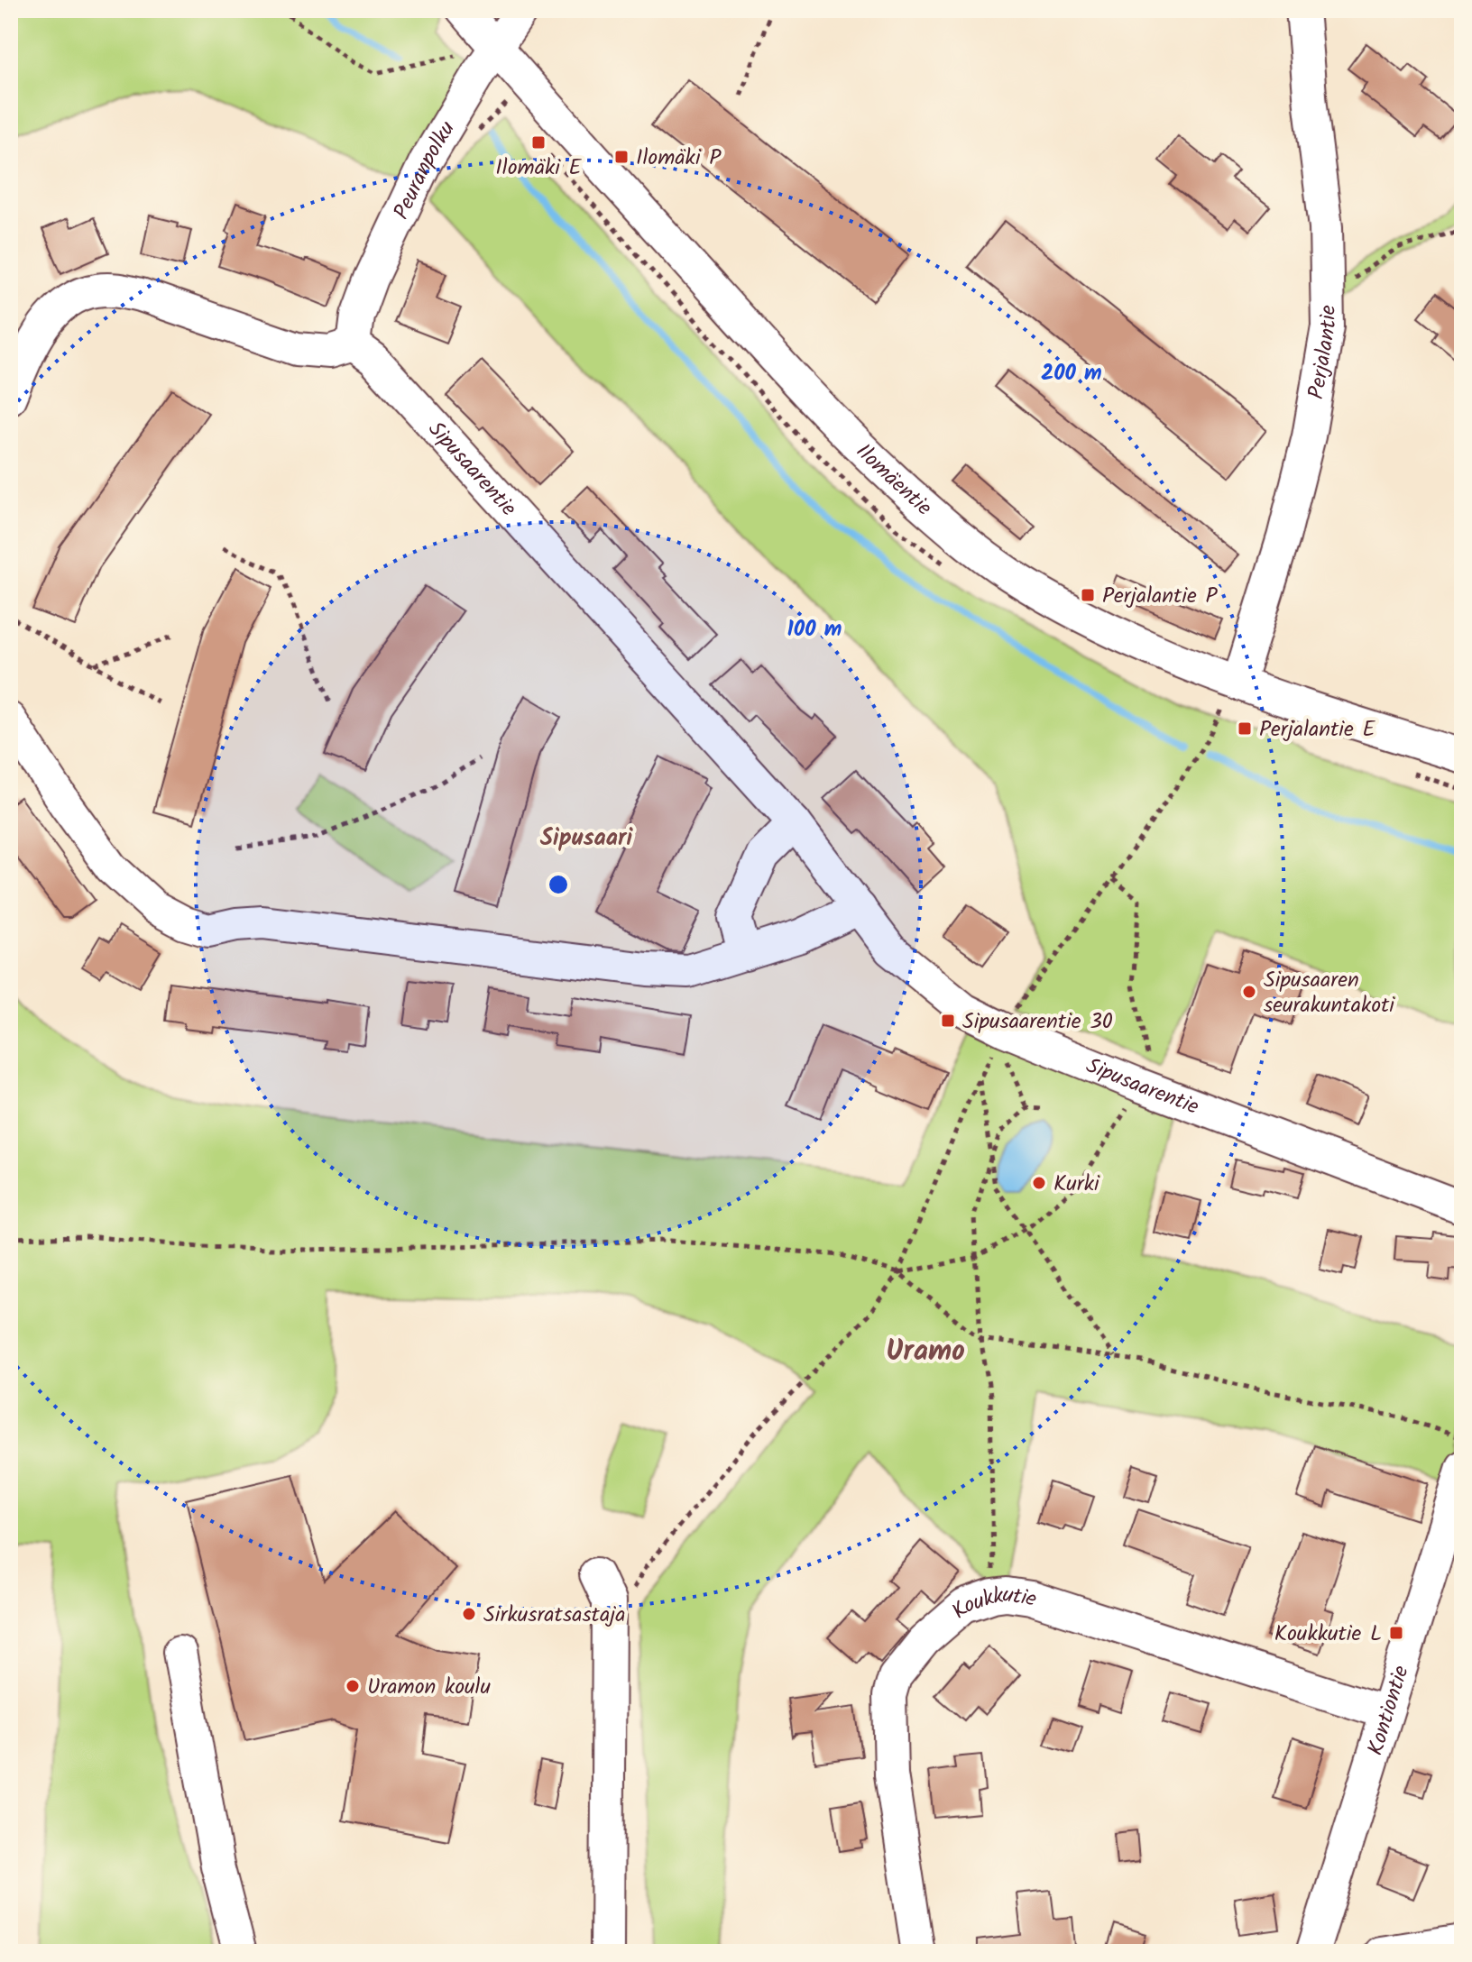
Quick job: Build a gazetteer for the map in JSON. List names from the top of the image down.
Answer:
{
  "streets": {
    "street": [
      "Peuranpolku",
      "Perjalantie",
      "Sipusaarentie",
      "Ilomäentie",
      "Koukkutie",
      "Kontiontie"
    ]
  },
  "crossings": [
    ["Peuranpolku", "Sipusaarentie"],
    ["Peuranpolku", "Ilomäentie"],
    ["Perjalantie", "Ilomäentie"],
    ["Koukkutie", "Kontiontie"]
  ],
  "districts": ["Sipusaari", "Uramo"],
  "places": {
    "transit": [
      "Ilomäki E",
      "Ilomäki P",
      "Perjalantie P",
      "Perjalantie E",
      "Sipusaarentie 30",
      "Koukkutie L"
    ],
    "other": [
      "Sipusaaren seurakuntakoti",
      "Kurki",
      "Sirkusratsastaja",
      "Uramon koulu"
    ]
  },
  "rings": ["200 m", "100 m"]
}
